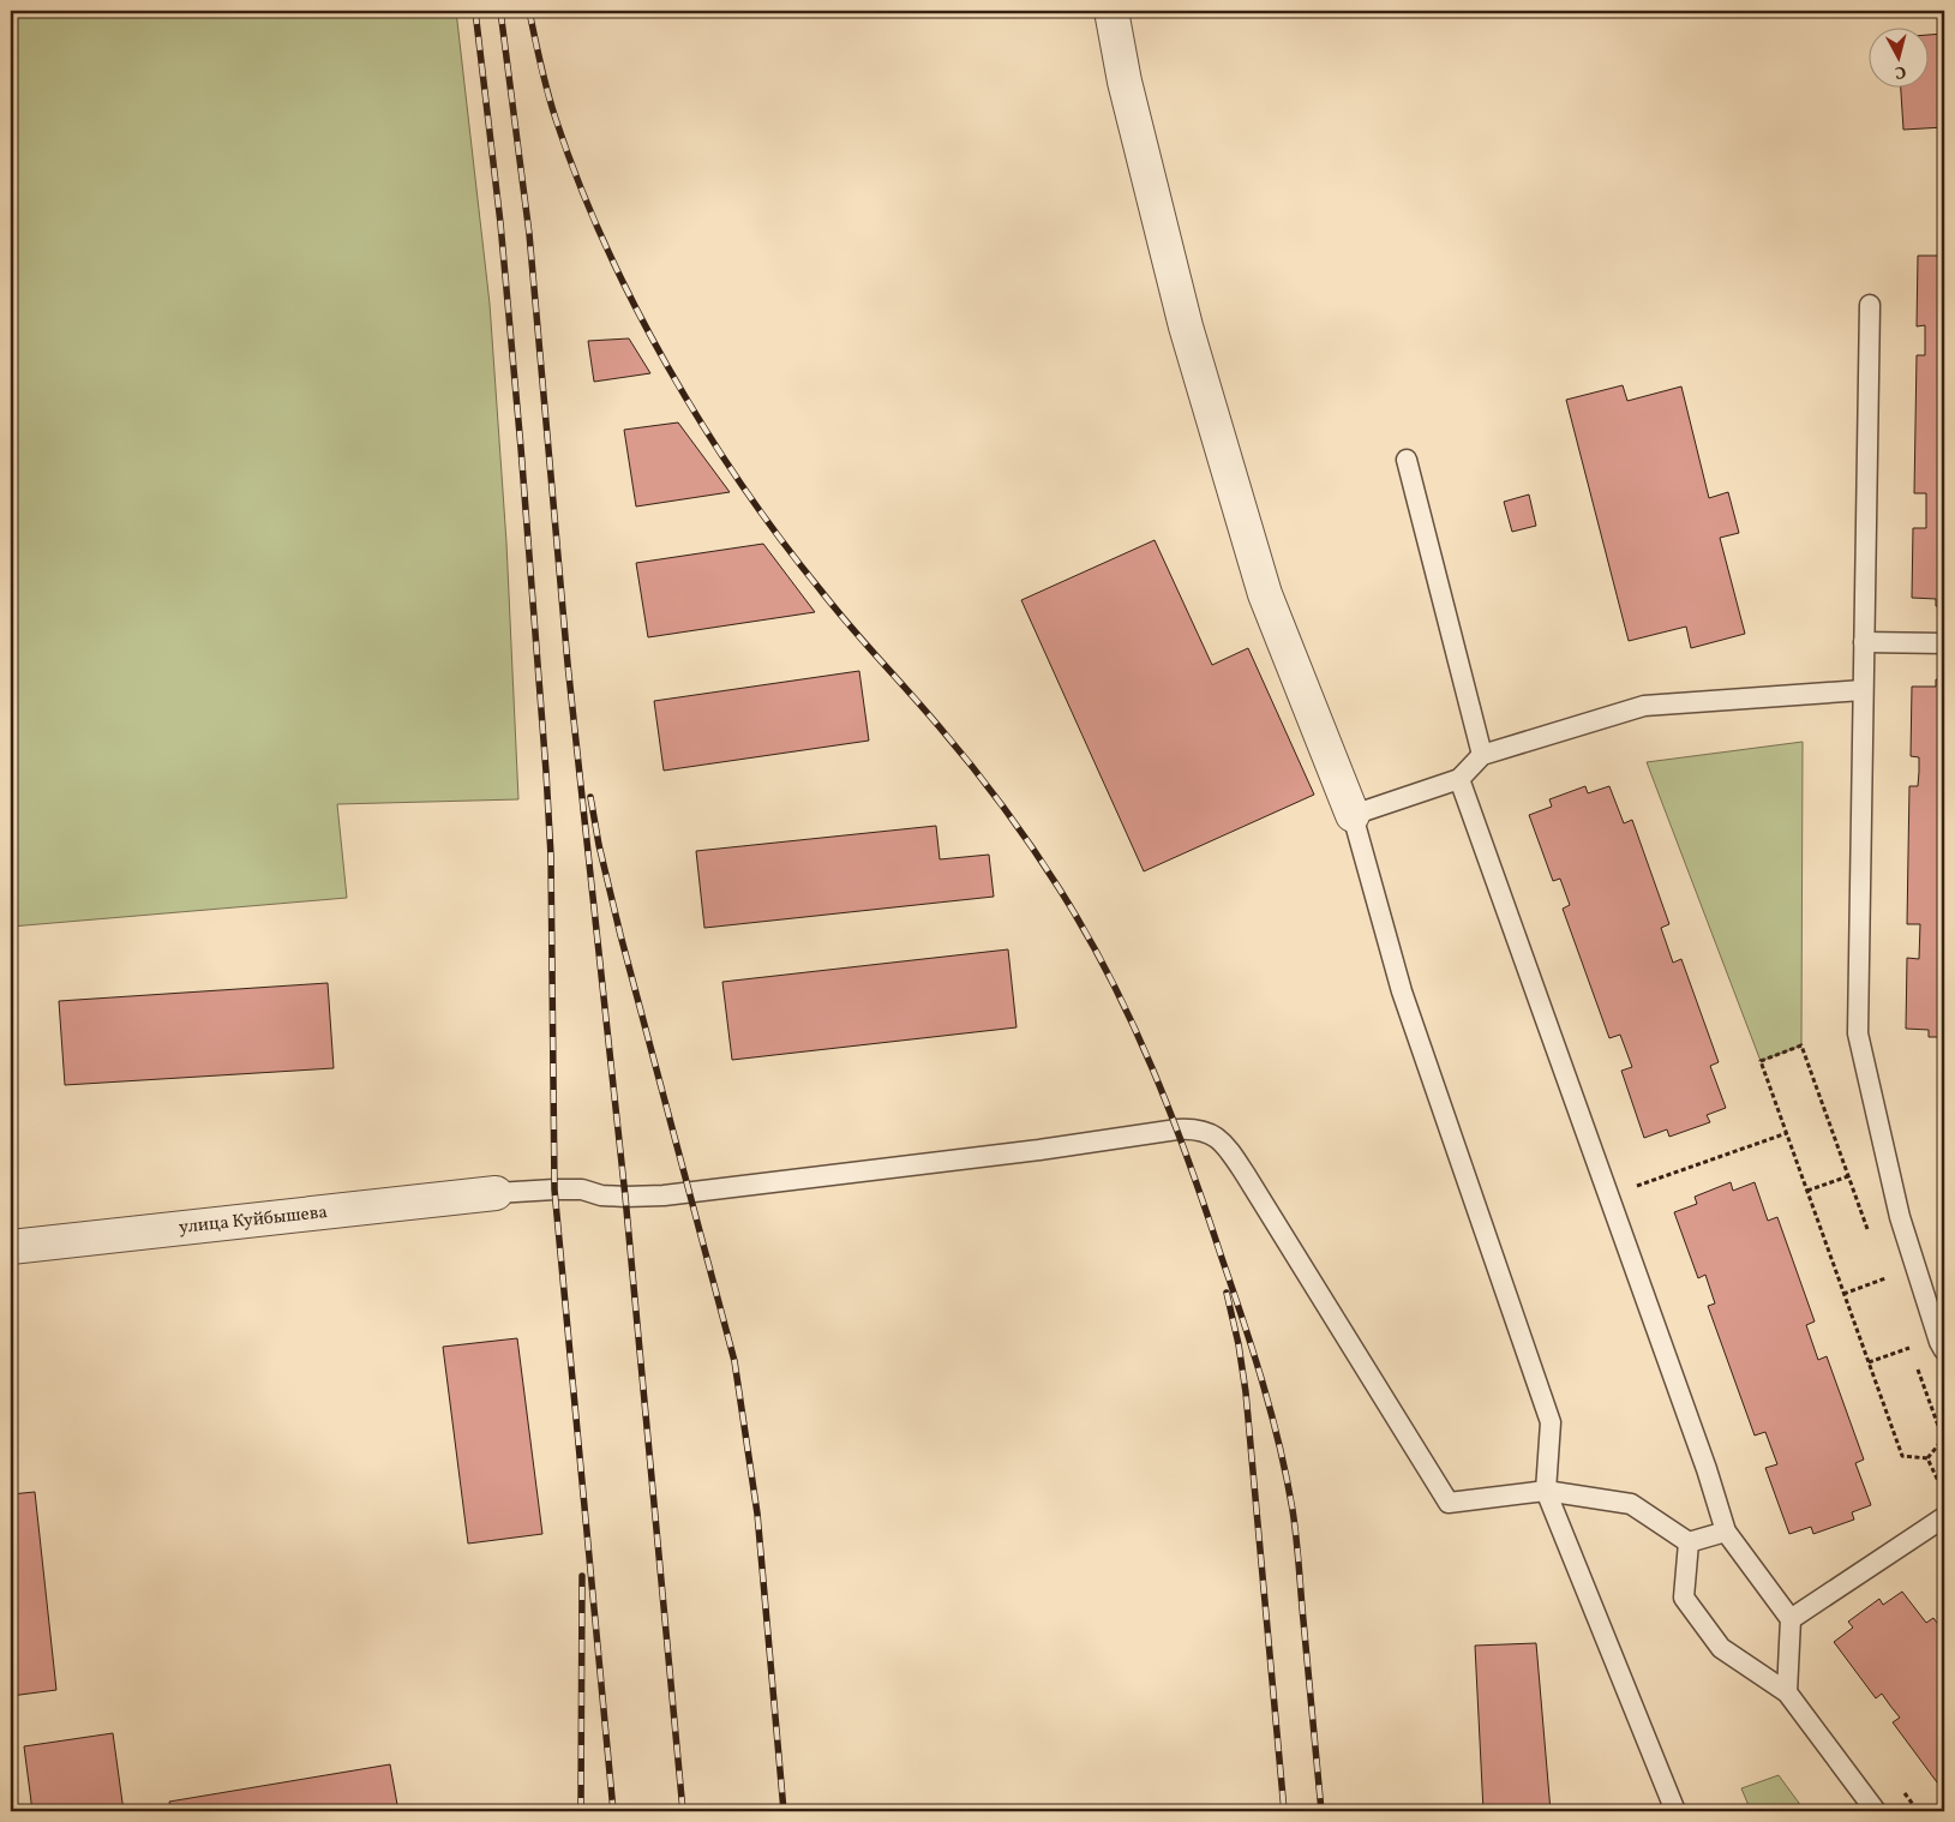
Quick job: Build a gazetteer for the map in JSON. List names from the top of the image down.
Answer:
{
  "streets": {
    "street": ["улица Куйбышева"]
  },
  "north": "bottom"
}
